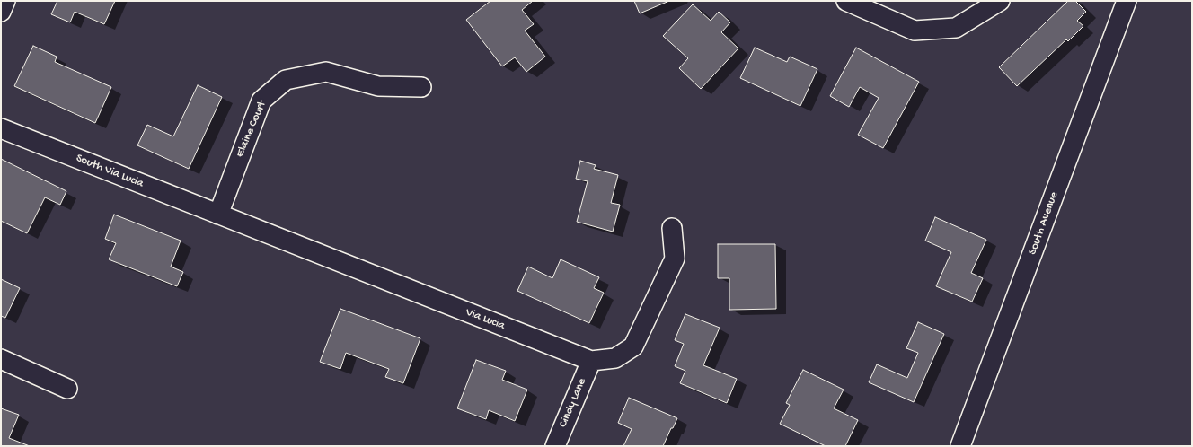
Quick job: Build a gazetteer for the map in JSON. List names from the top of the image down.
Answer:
{
  "streets": {
    "street": [
      "Elaine Court",
      "South Via Lucia",
      "South Avenue",
      "Via Lucia",
      "Cindy Lane"
    ]
  },
  "crossings": [
    ["Elaine Court", "South Via Lucia"],
    ["Elaine Court", "Via Lucia"],
    ["South Via Lucia", "Via Lucia"],
    ["Via Lucia", "Cindy Lane"]
  ]
}
